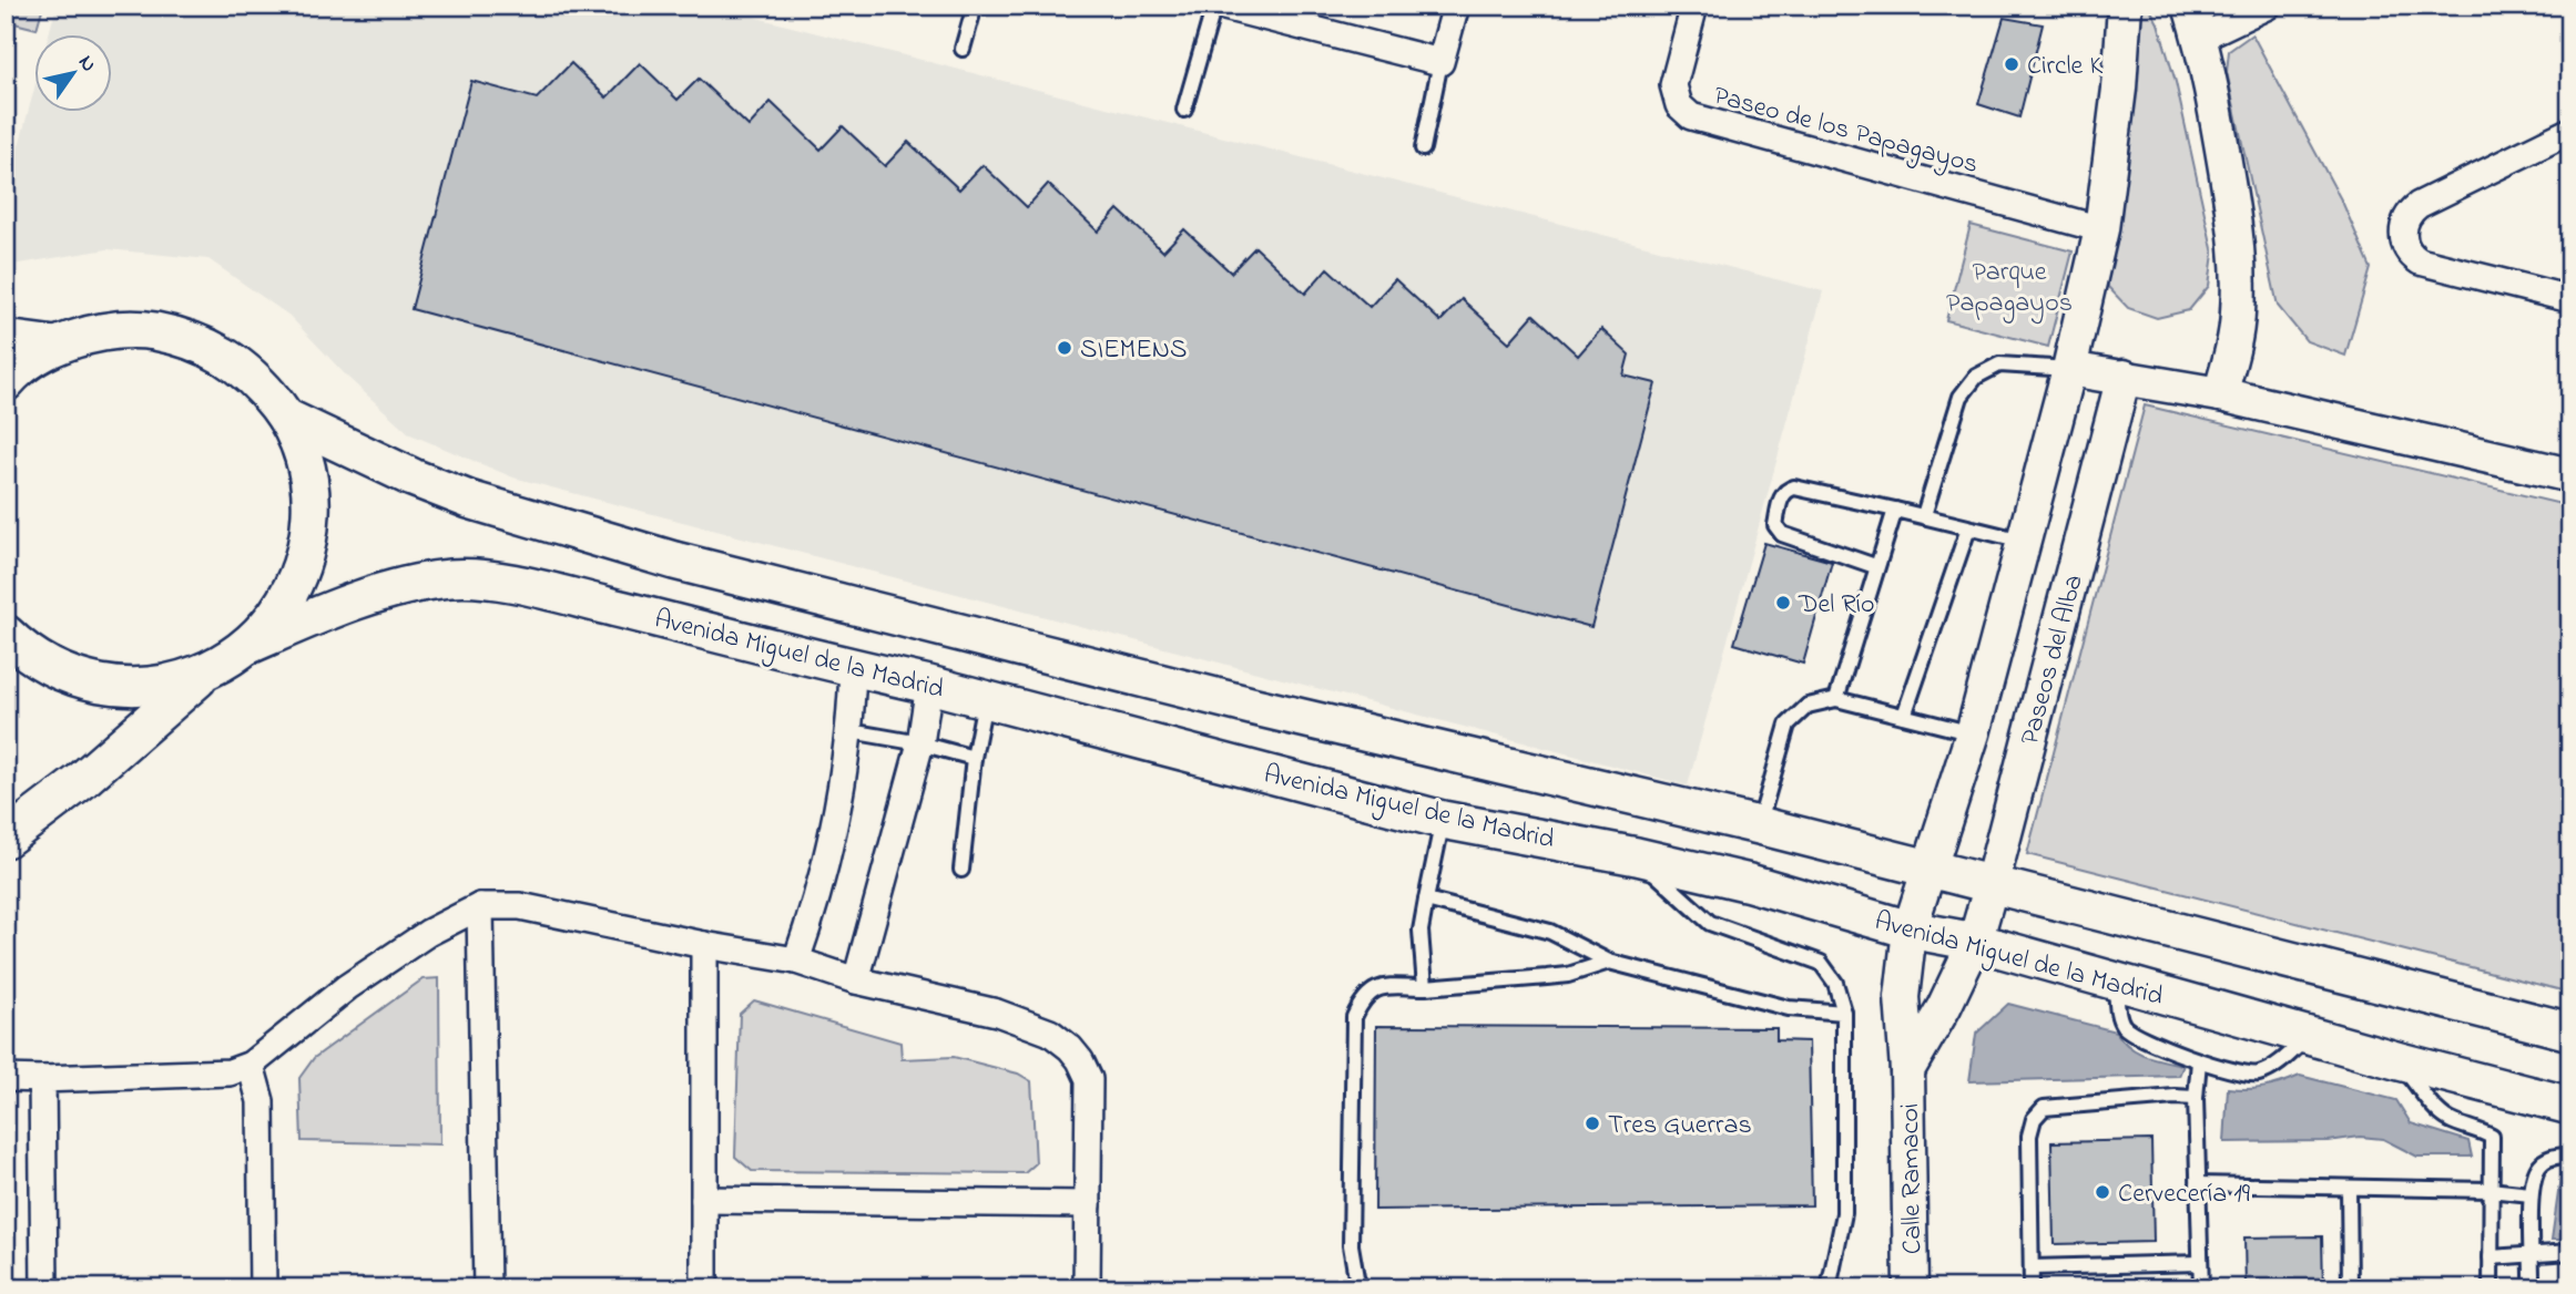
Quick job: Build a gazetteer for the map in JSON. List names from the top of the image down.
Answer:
{
  "streets": {
    "main road": ["Avenida Miguel de la Madrid"],
    "street": ["Paseo de los Papagayos", "Paseos del Alba", "Calle Ramacoi"]
  },
  "crossings": [
    ["Paseo de los Papagayos", "Paseos del Alba"],
    ["Avenida Miguel de la Madrid", "Paseos del Alba"],
    ["Avenida Miguel de la Madrid", "Calle Ramacoi"],
    ["Paseos del Alba", "Calle Ramacoi"]
  ],
  "parks": ["Parque Papagayos"],
  "places": [
    "Circle K",
    "SIEMENS",
    "Del Río",
    "Tres Guerras",
    "Cervecería 19"
  ],
  "north": "top right"
}
